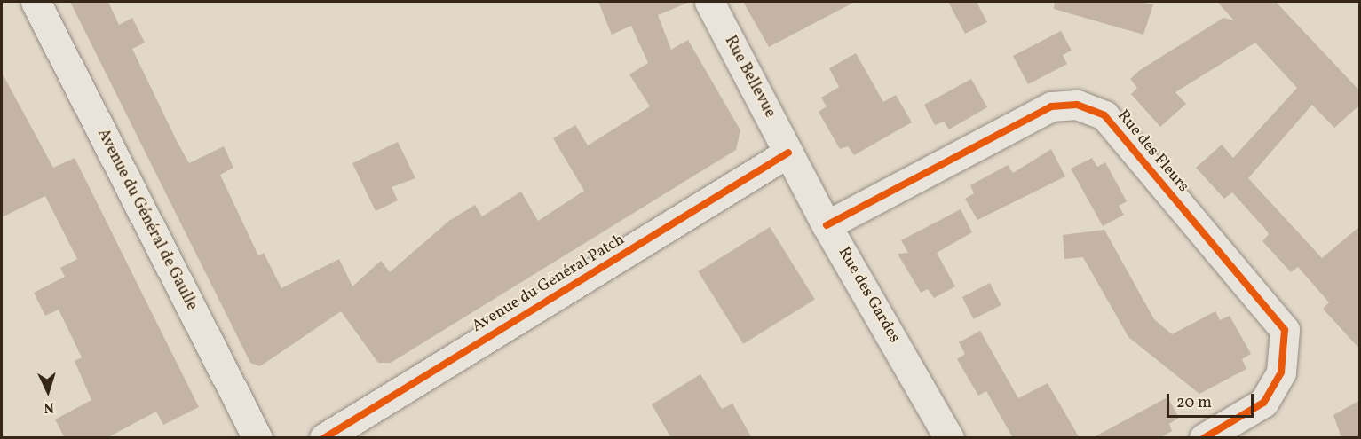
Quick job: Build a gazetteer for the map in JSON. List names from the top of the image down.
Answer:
{
  "streets": {
    "street": [
      "Rue Bellevue",
      "Rue des Fleurs",
      "Avenue du Général de Gaulle",
      "Avenue du Général Patch",
      "Rue des Gardes"
    ]
  },
  "crossings": [
    ["Rue Bellevue", "Avenue du Général Patch"],
    ["Rue Bellevue", "Rue des Gardes"],
    ["Rue des Fleurs", "Rue des Gardes"],
    ["Avenue du Général Patch", "Rue des Gardes"]
  ],
  "scale_bar": "20 m",
  "north": "bottom"
}
